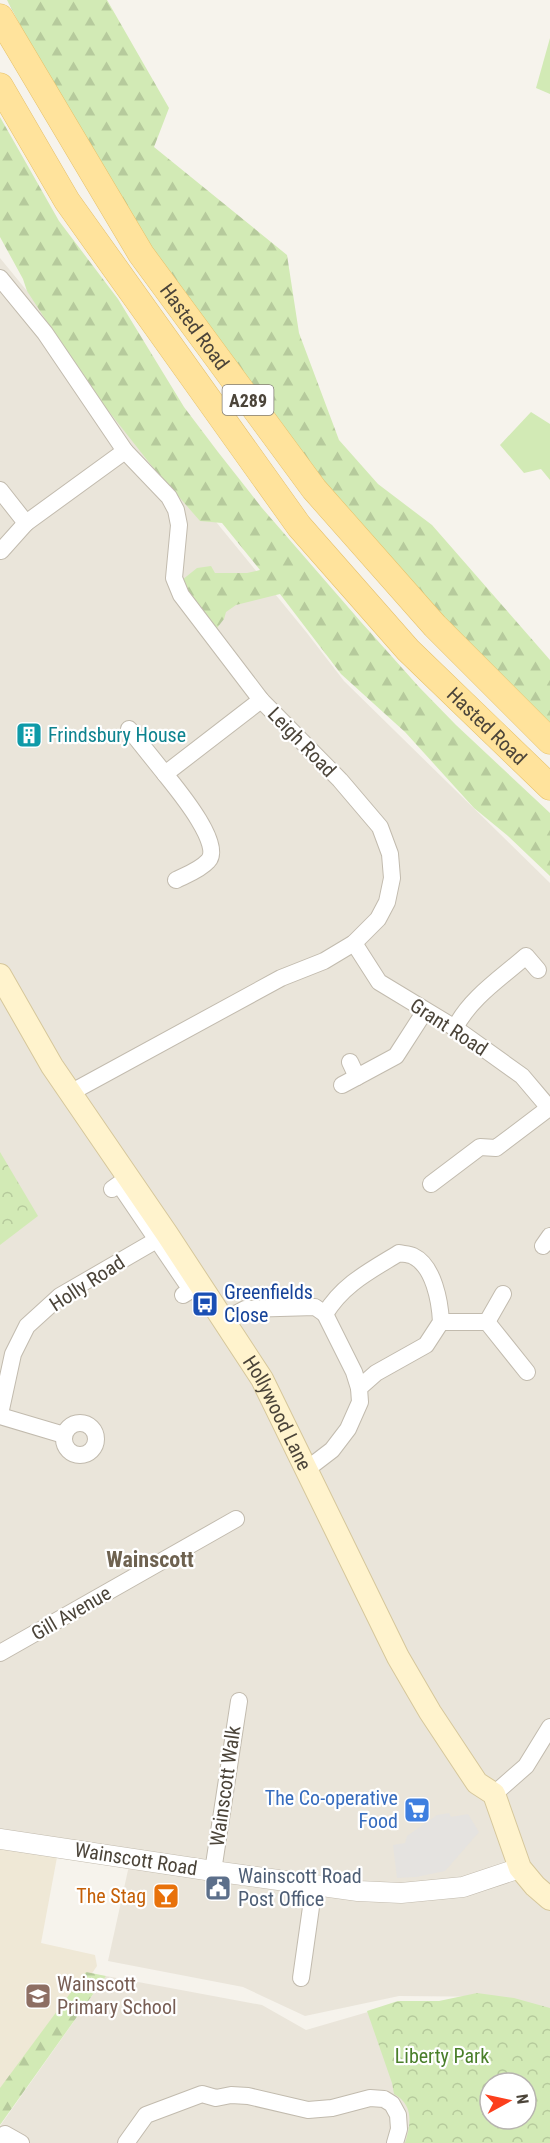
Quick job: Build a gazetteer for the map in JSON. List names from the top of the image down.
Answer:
{
  "streets": {
    "main road": ["Hasted Road", "A289", "Hollywood Lane"],
    "street": [
      "Leigh Road",
      "Grant Road",
      "Holly Road",
      "Gill Avenue",
      "Wainscott Walk",
      "Wainscott Road"
    ]
  },
  "crossings": [
    ["Leigh Road", "Grant Road"],
    ["Leigh Road", "Hollywood Lane"],
    ["Holly Road", "Hollywood Lane"],
    ["Wainscott Walk", "Wainscott Road"]
  ],
  "districts": ["Wainscott"],
  "parks": ["Liberty Park"],
  "places": {
    "building": ["Frindsbury House"],
    "bus stop": ["Greenfields Close"],
    "supermarket": ["The Co-operative Food"],
    "public building": ["Wainscott Road Post Office"],
    "bar": ["The Stag"],
    "school or university": ["Wainscott Primary School"]
  },
  "north": "right"
}
